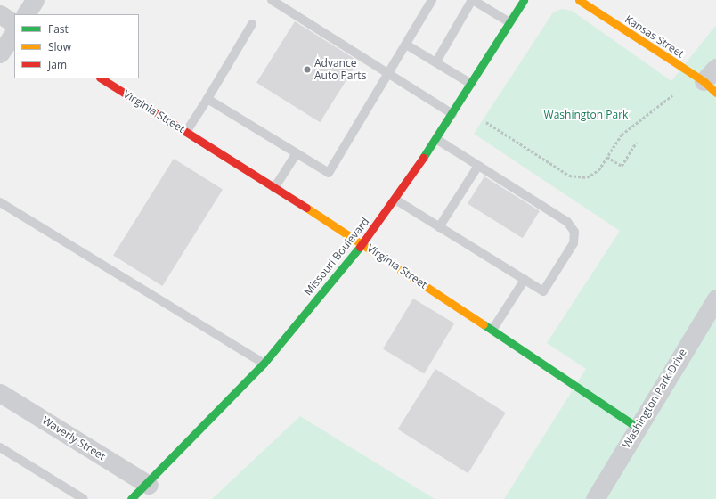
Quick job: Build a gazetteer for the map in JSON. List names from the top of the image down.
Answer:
{
  "streets": {
    "street": [
      "Kansas Street",
      "Virginia Street",
      "Missouri Boulevard",
      "Washington Park Drive",
      "Waverly Street"
    ]
  },
  "crossings": [
    ["Virginia Street", "Missouri Boulevard"],
    ["Virginia Street", "Washington Park Drive"],
    ["Missouri Boulevard", "Waverly Street"]
  ],
  "parks": ["Washington Park"],
  "places": ["Advance Auto Parts"],
  "legend": ["Fast", "Slow", "Jam"]
}
